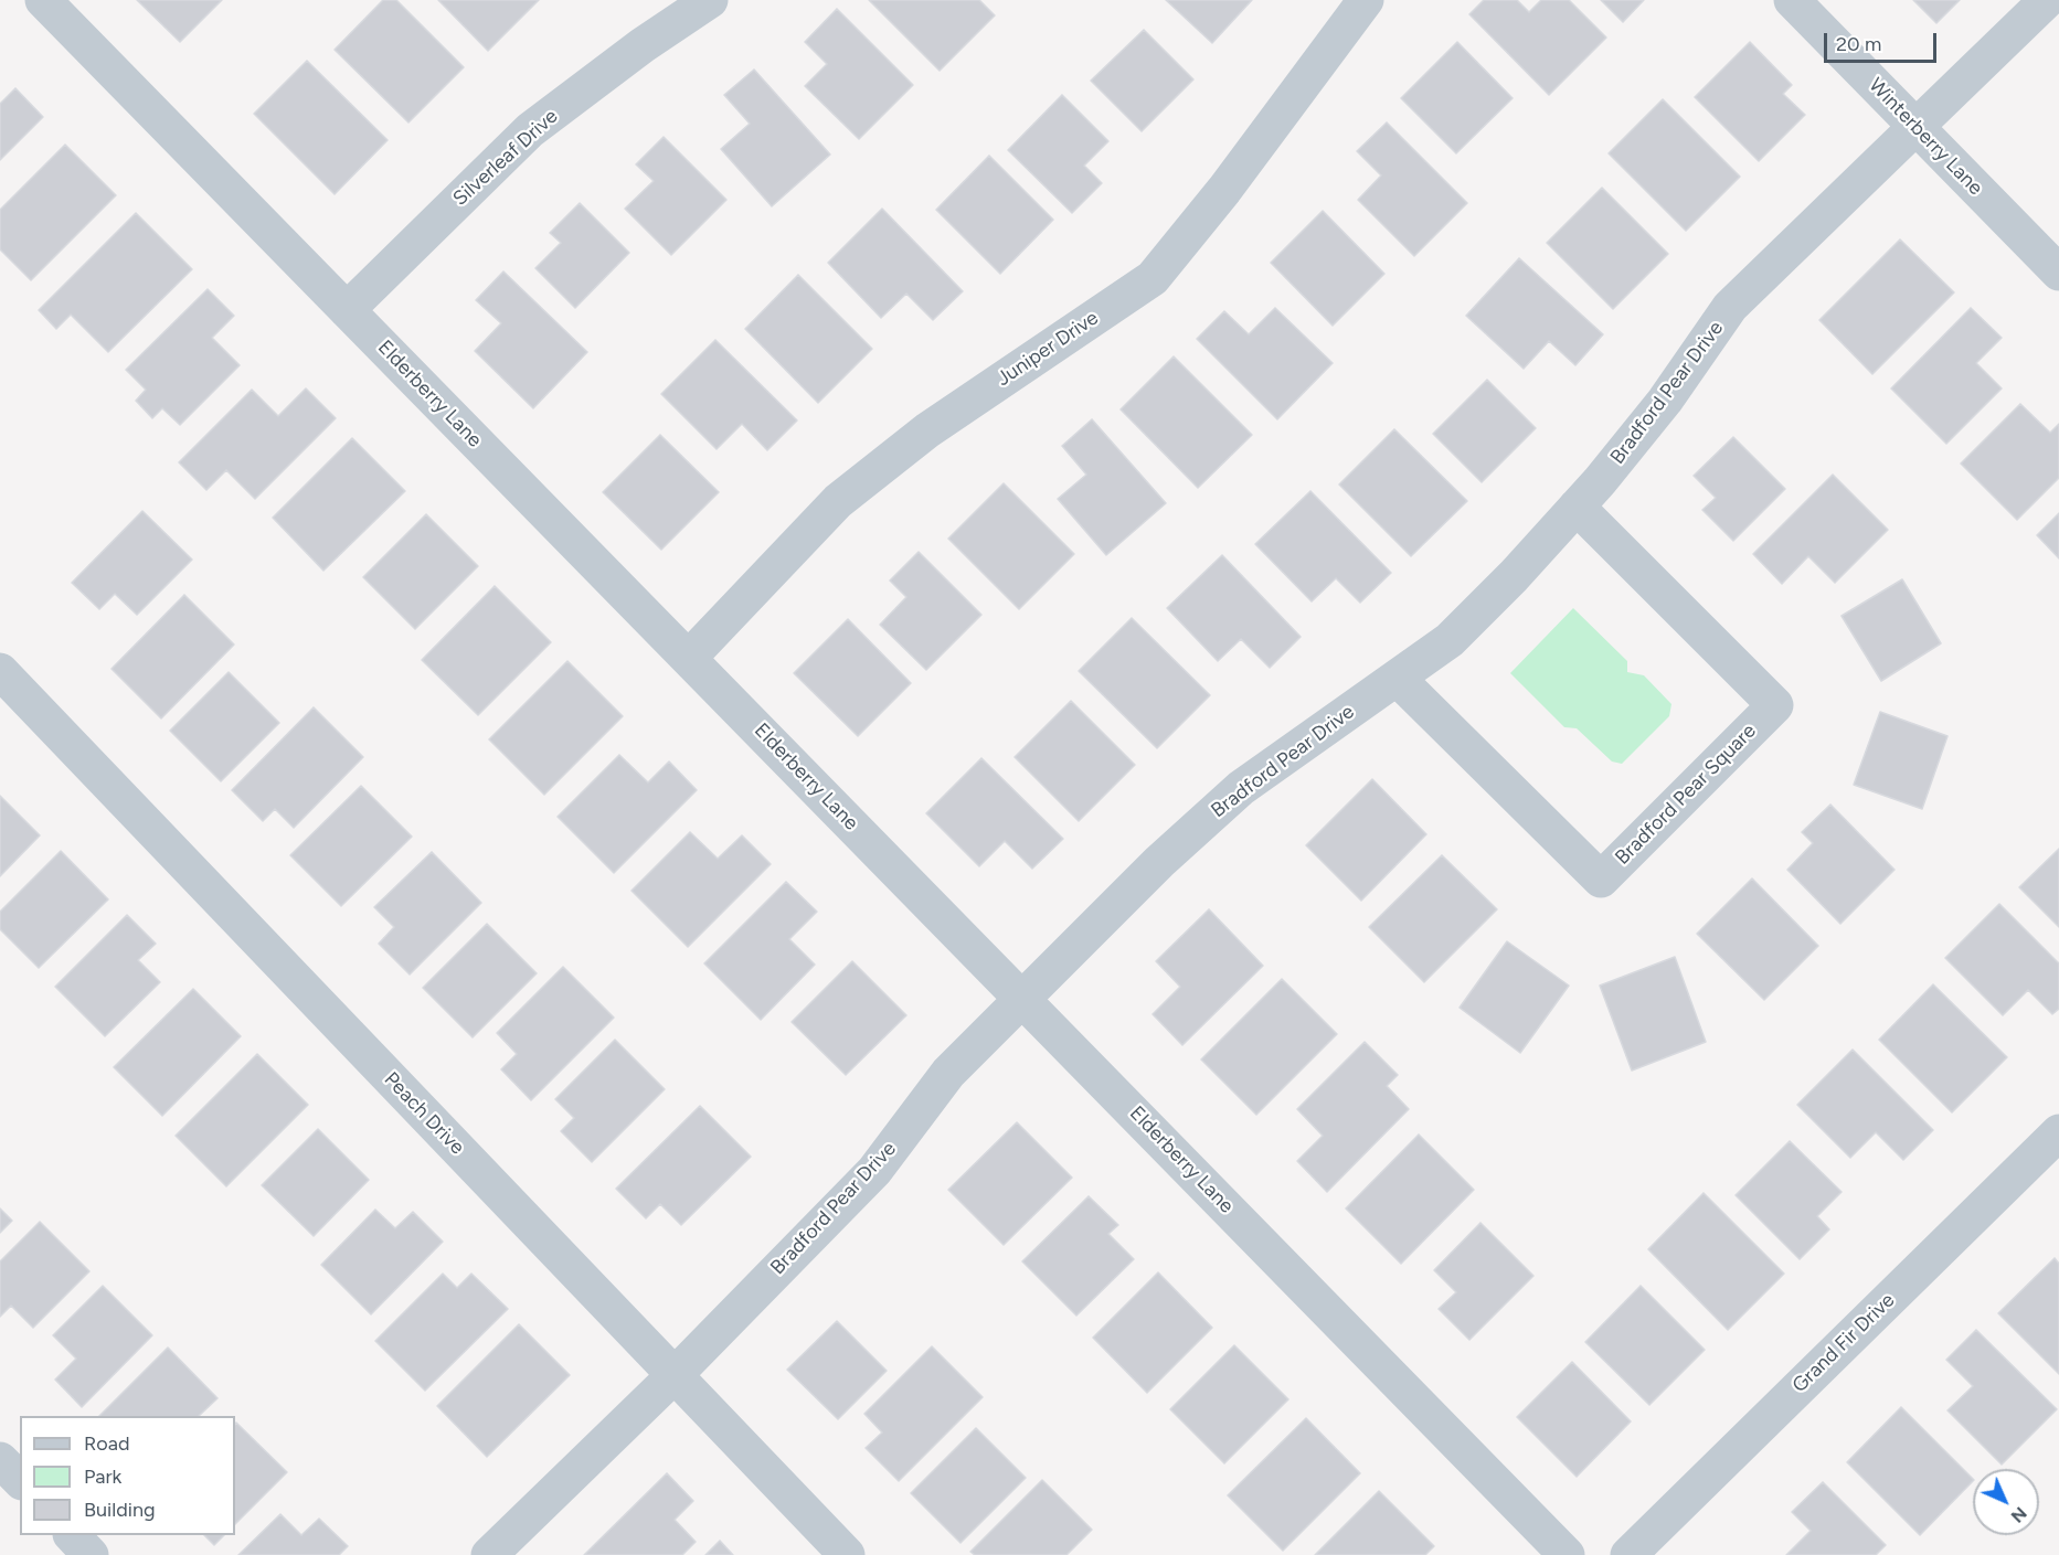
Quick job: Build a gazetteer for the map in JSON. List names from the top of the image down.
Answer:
{
  "streets": {
    "street": [
      "Winterberry Lane",
      "Silverleaf Drive",
      "Juniper Drive",
      "Bradford Pear Drive",
      "Elderberry Lane",
      "Bradford Pear Square",
      "Peach Drive",
      "Grand Fir Drive"
    ]
  },
  "crossings": [
    ["Winterberry Lane", "Bradford Pear Drive"],
    ["Silverleaf Drive", "Elderberry Lane"],
    ["Juniper Drive", "Elderberry Lane"],
    ["Bradford Pear Drive", "Elderberry Lane"],
    ["Bradford Pear Drive", "Bradford Pear Square"],
    ["Bradford Pear Drive", "Peach Drive"]
  ],
  "legend": ["Road", "Park", "Building"],
  "scale_bar": "20 m",
  "north": "bottom right"
}
